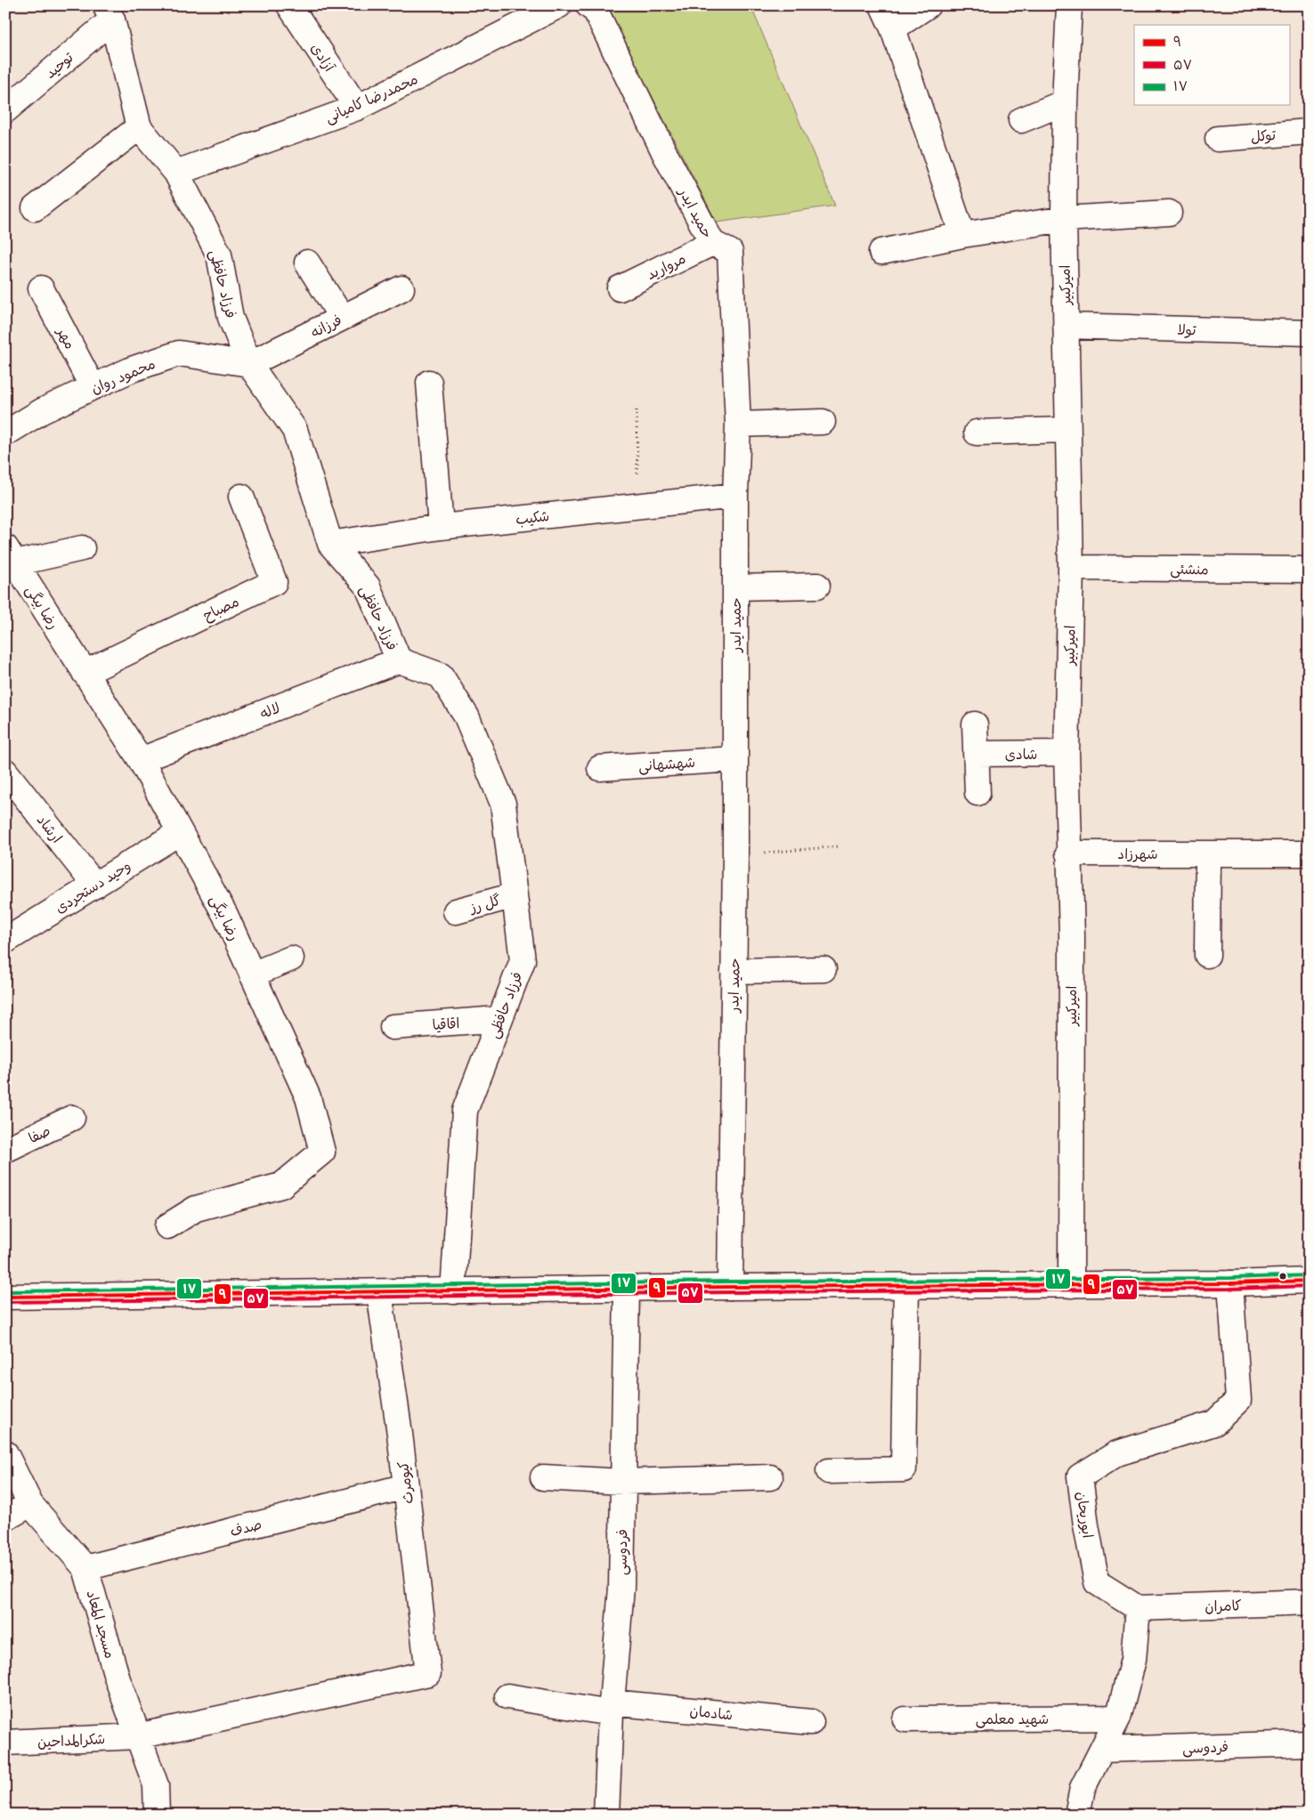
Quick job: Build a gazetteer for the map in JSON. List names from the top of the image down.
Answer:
{
  "streets": {
    "street": [
      "آزادی",
      "توحید",
      "محمدرضا کامیانی",
      "توکل",
      "حمید ایدر",
      "مروارید",
      "فرزاد حافظی",
      "امیرکبیر",
      "فرزانه",
      "تولا",
      "مهر",
      "محمود روان",
      "شکیب",
      "منشئی",
      "رضا بیگی",
      "مصباح",
      "لاله",
      "شادی",
      "شهشهانی",
      "ارشاد",
      "شهرزاد",
      "وحید دستجردی",
      "گل رز",
      "اقاقیا",
      "صفا",
      "کیومرث",
      "ابوریحان",
      "صدف",
      "فردوسی",
      "کامران",
      "مسجد المعاد",
      "شادمان",
      "شهید معلمی",
      "شکرالمداحین"
    ]
  },
  "crossings": [
    ["آزادی", "محمدرضا کامیانی"],
    ["توحید", "فرزاد حافظی"],
    ["محمدرضا کامیانی", "فرزاد حافظی"],
    ["حمید ایدر", "مروارید"],
    ["حمید ایدر", "شکیب"],
    ["حمید ایدر", "شهشهانی"],
    ["فرزاد حافظی", "فرزانه"],
    ["فرزاد حافظی", "محمود روان"],
    ["فرزاد حافظی", "شکیب"],
    ["فرزاد حافظی", "لاله"],
    ["فرزاد حافظی", "گل رز"],
    ["فرزاد حافظی", "اقاقیا"],
    ["امیرکبیر", "تولا"],
    ["امیرکبیر", "منشئی"],
    ["امیرکبیر", "شادی"],
    ["امیرکبیر", "شهرزاد"],
    ["فرزانه", "محمود روان"],
    ["مهر", "محمود روان"],
    ["رضا بیگی", "مصباح"],
    ["رضا بیگی", "لاله"],
    ["رضا بیگی", "وحید دستجردی"],
    ["ارشاد", "وحید دستجردی"],
    ["کیومرث", "صدف"],
    ["کیومرث", "شکرالمداحین"],
    ["ابوریحان", "کامران"],
    ["صدف", "مسجد المعاد"],
    ["فردوسی", "شادمان"],
    ["مسجد المعاد", "شکرالمداحین"]
  ],
  "lines": ["transit line ۱۷", "transit line ۹", "transit line ۵۷"],
  "legend": ["۹", "۵۷", "۱۷"]
}
